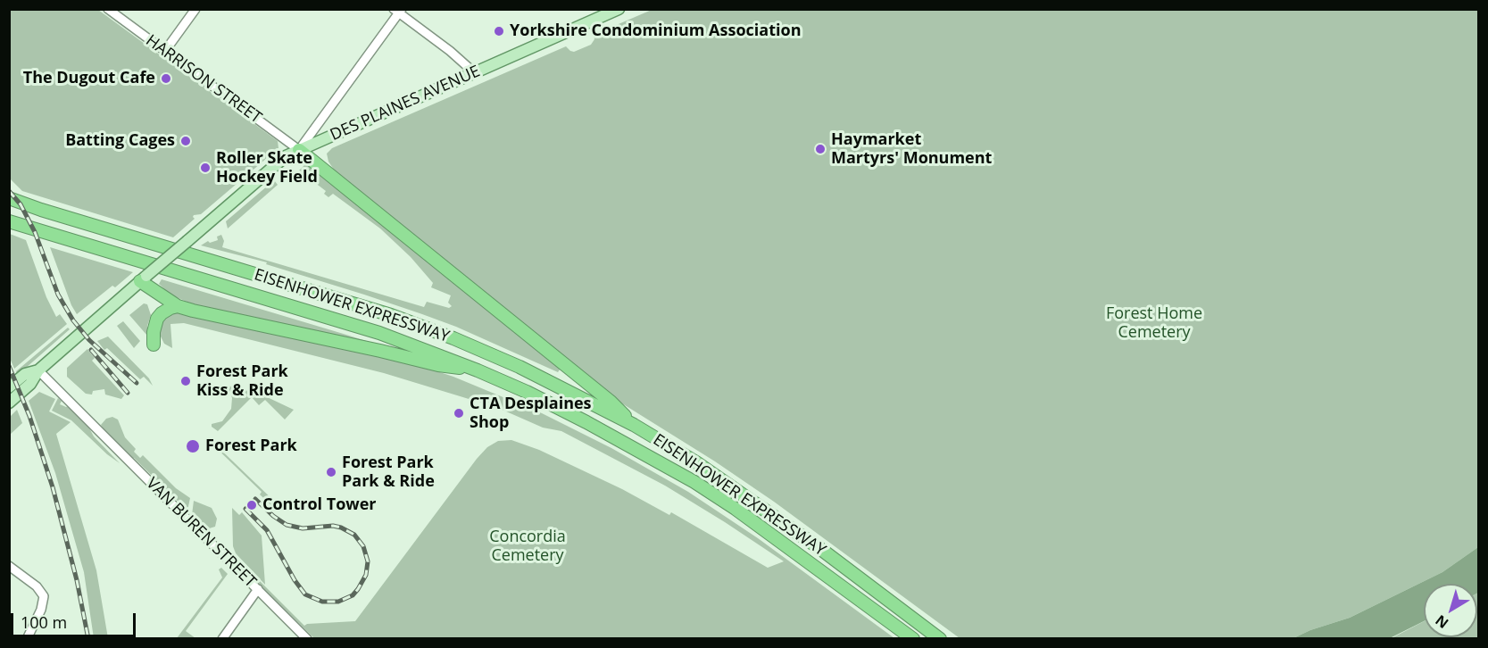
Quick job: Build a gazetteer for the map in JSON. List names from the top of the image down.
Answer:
{
  "streets": {
    "highway": ["EISENHOWER EXPRESSWAY"],
    "main road": ["DES PLAINES AVENUE"],
    "street": ["HARRISON STREET", "VAN BUREN STREET"]
  },
  "crossings": [
    ["HARRISON STREET", "DES PLAINES AVENUE"],
    ["DES PLAINES AVENUE", "VAN BUREN STREET"]
  ],
  "parks": ["Forest Home Cemetery", "Concordia Cemetery"],
  "places": [
    "Yorkshire Condominium Association",
    "The Dugout Cafe",
    "Batting Cages",
    "Haymarket Martyrs' Monument",
    "Roller Skate Hockey Field",
    "Forest Park Kiss & Ride",
    "CTA Desplaines Shop",
    "Forest Park",
    "Forest Park Park & Ride",
    "Control Tower"
  ],
  "scale_bar": "100 m",
  "north": "bottom left"
}
